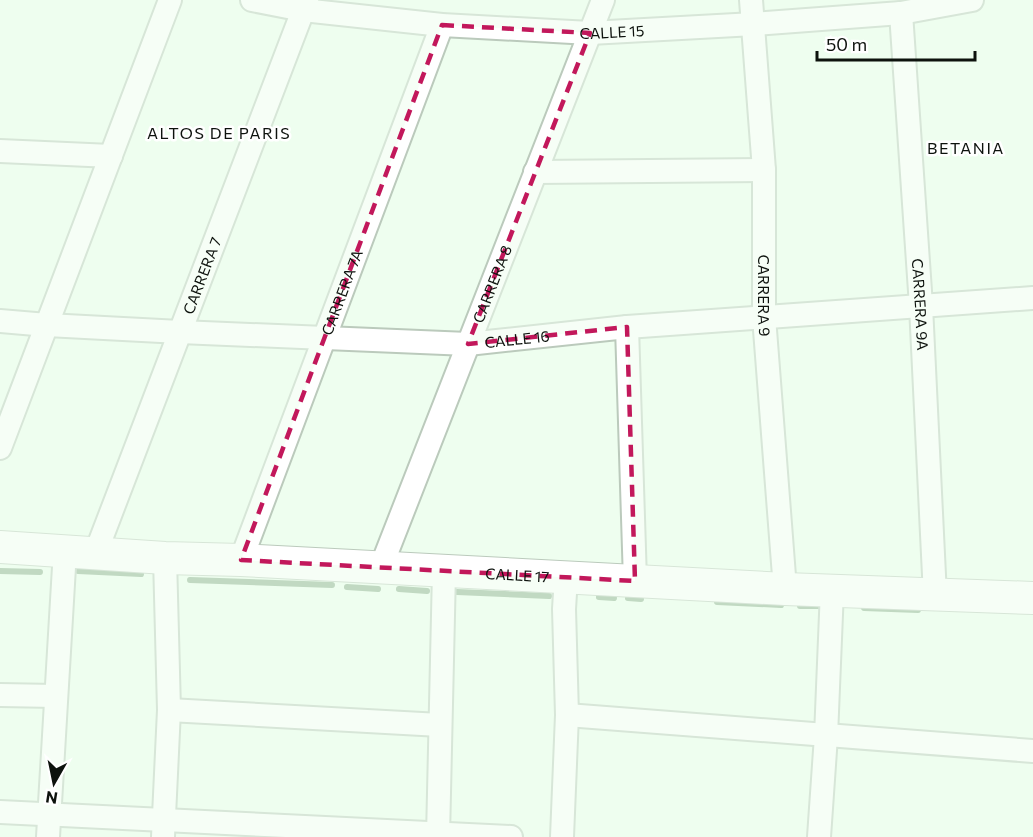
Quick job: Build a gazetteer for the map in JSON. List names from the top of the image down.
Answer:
{
  "streets": {
    "main road": ["CALLE 17"],
    "street": [
      "CALLE 15",
      "CARRERA 7",
      "CARRERA 8",
      "CARRERA 7A",
      "CARRERA 9",
      "CARRERA 9A",
      "CALLE 16"
    ]
  },
  "crossings": [
    ["CALLE 15", "CARRERA 7"],
    ["CALLE 15", "CARRERA 8"],
    ["CALLE 15", "CARRERA 7A"],
    ["CALLE 15", "CARRERA 9"],
    ["CALLE 15", "CARRERA 9A"],
    ["CARRERA 7", "CALLE 16"],
    ["CARRERA 7", "CALLE 17"],
    ["CARRERA 8", "CALLE 16"],
    ["CARRERA 8", "CALLE 17"],
    ["CARRERA 7A", "CALLE 16"],
    ["CARRERA 7A", "CALLE 17"],
    ["CARRERA 9", "CALLE 16"],
    ["CARRERA 9", "CALLE 17"],
    ["CARRERA 9A", "CALLE 16"],
    ["CARRERA 9A", "CALLE 17"]
  ],
  "districts": ["ALTOS DE PARIS", "BETANIA"],
  "scale_bar": "50 m",
  "north": "bottom"
}
